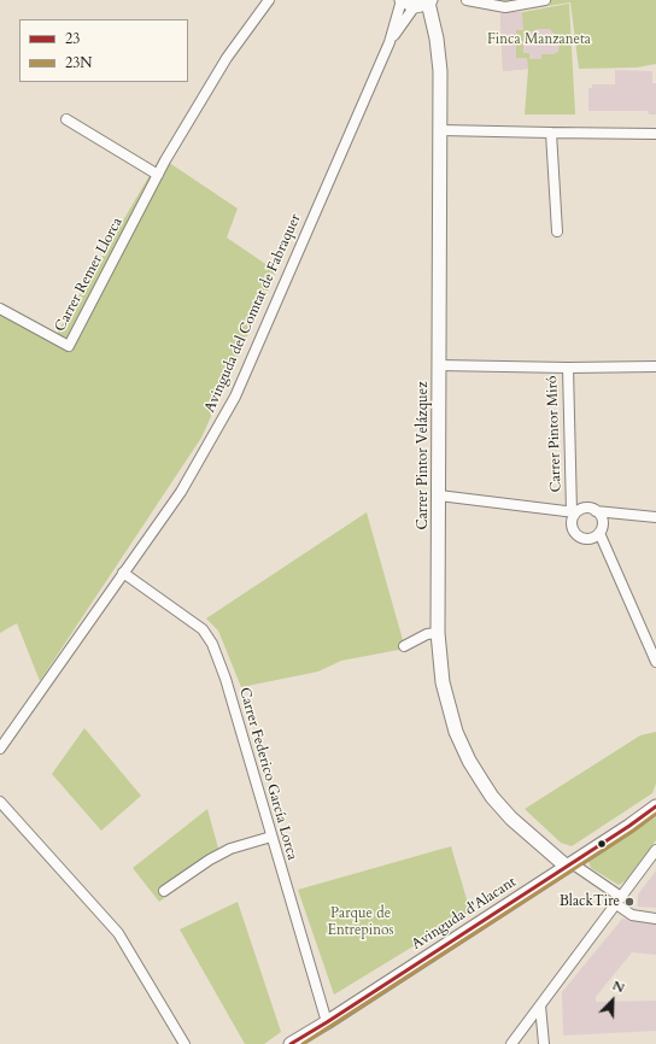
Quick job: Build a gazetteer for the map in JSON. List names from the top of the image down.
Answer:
{
  "streets": {
    "street": [
      "Carrer Remer Llorca",
      "Avinguda del Comtat de Fabraquer",
      "Carrer Pintor Miró",
      "Carrer Pintor Velázquez",
      "Carrer Federico García Lorca",
      "Avinguda d'Alacant"
    ]
  },
  "crossings": [
    ["Avinguda del Comtat de Fabraquer", "Carrer Pintor Velázquez"],
    ["Avinguda del Comtat de Fabraquer", "Carrer Federico García Lorca"],
    ["Carrer Pintor Miró", "Carrer Pintor Velázquez"],
    ["Carrer Pintor Velázquez", "Avinguda d'Alacant"],
    ["Carrer Federico García Lorca", "Avinguda d'Alacant"]
  ],
  "parks": ["Finca Manzaneta", "Parque de Entrepinos"],
  "places": ["BlackTire"],
  "lines": ["transit line 23", "transit line 23N"],
  "legend": ["23", "23N"],
  "north": "top right"
}
